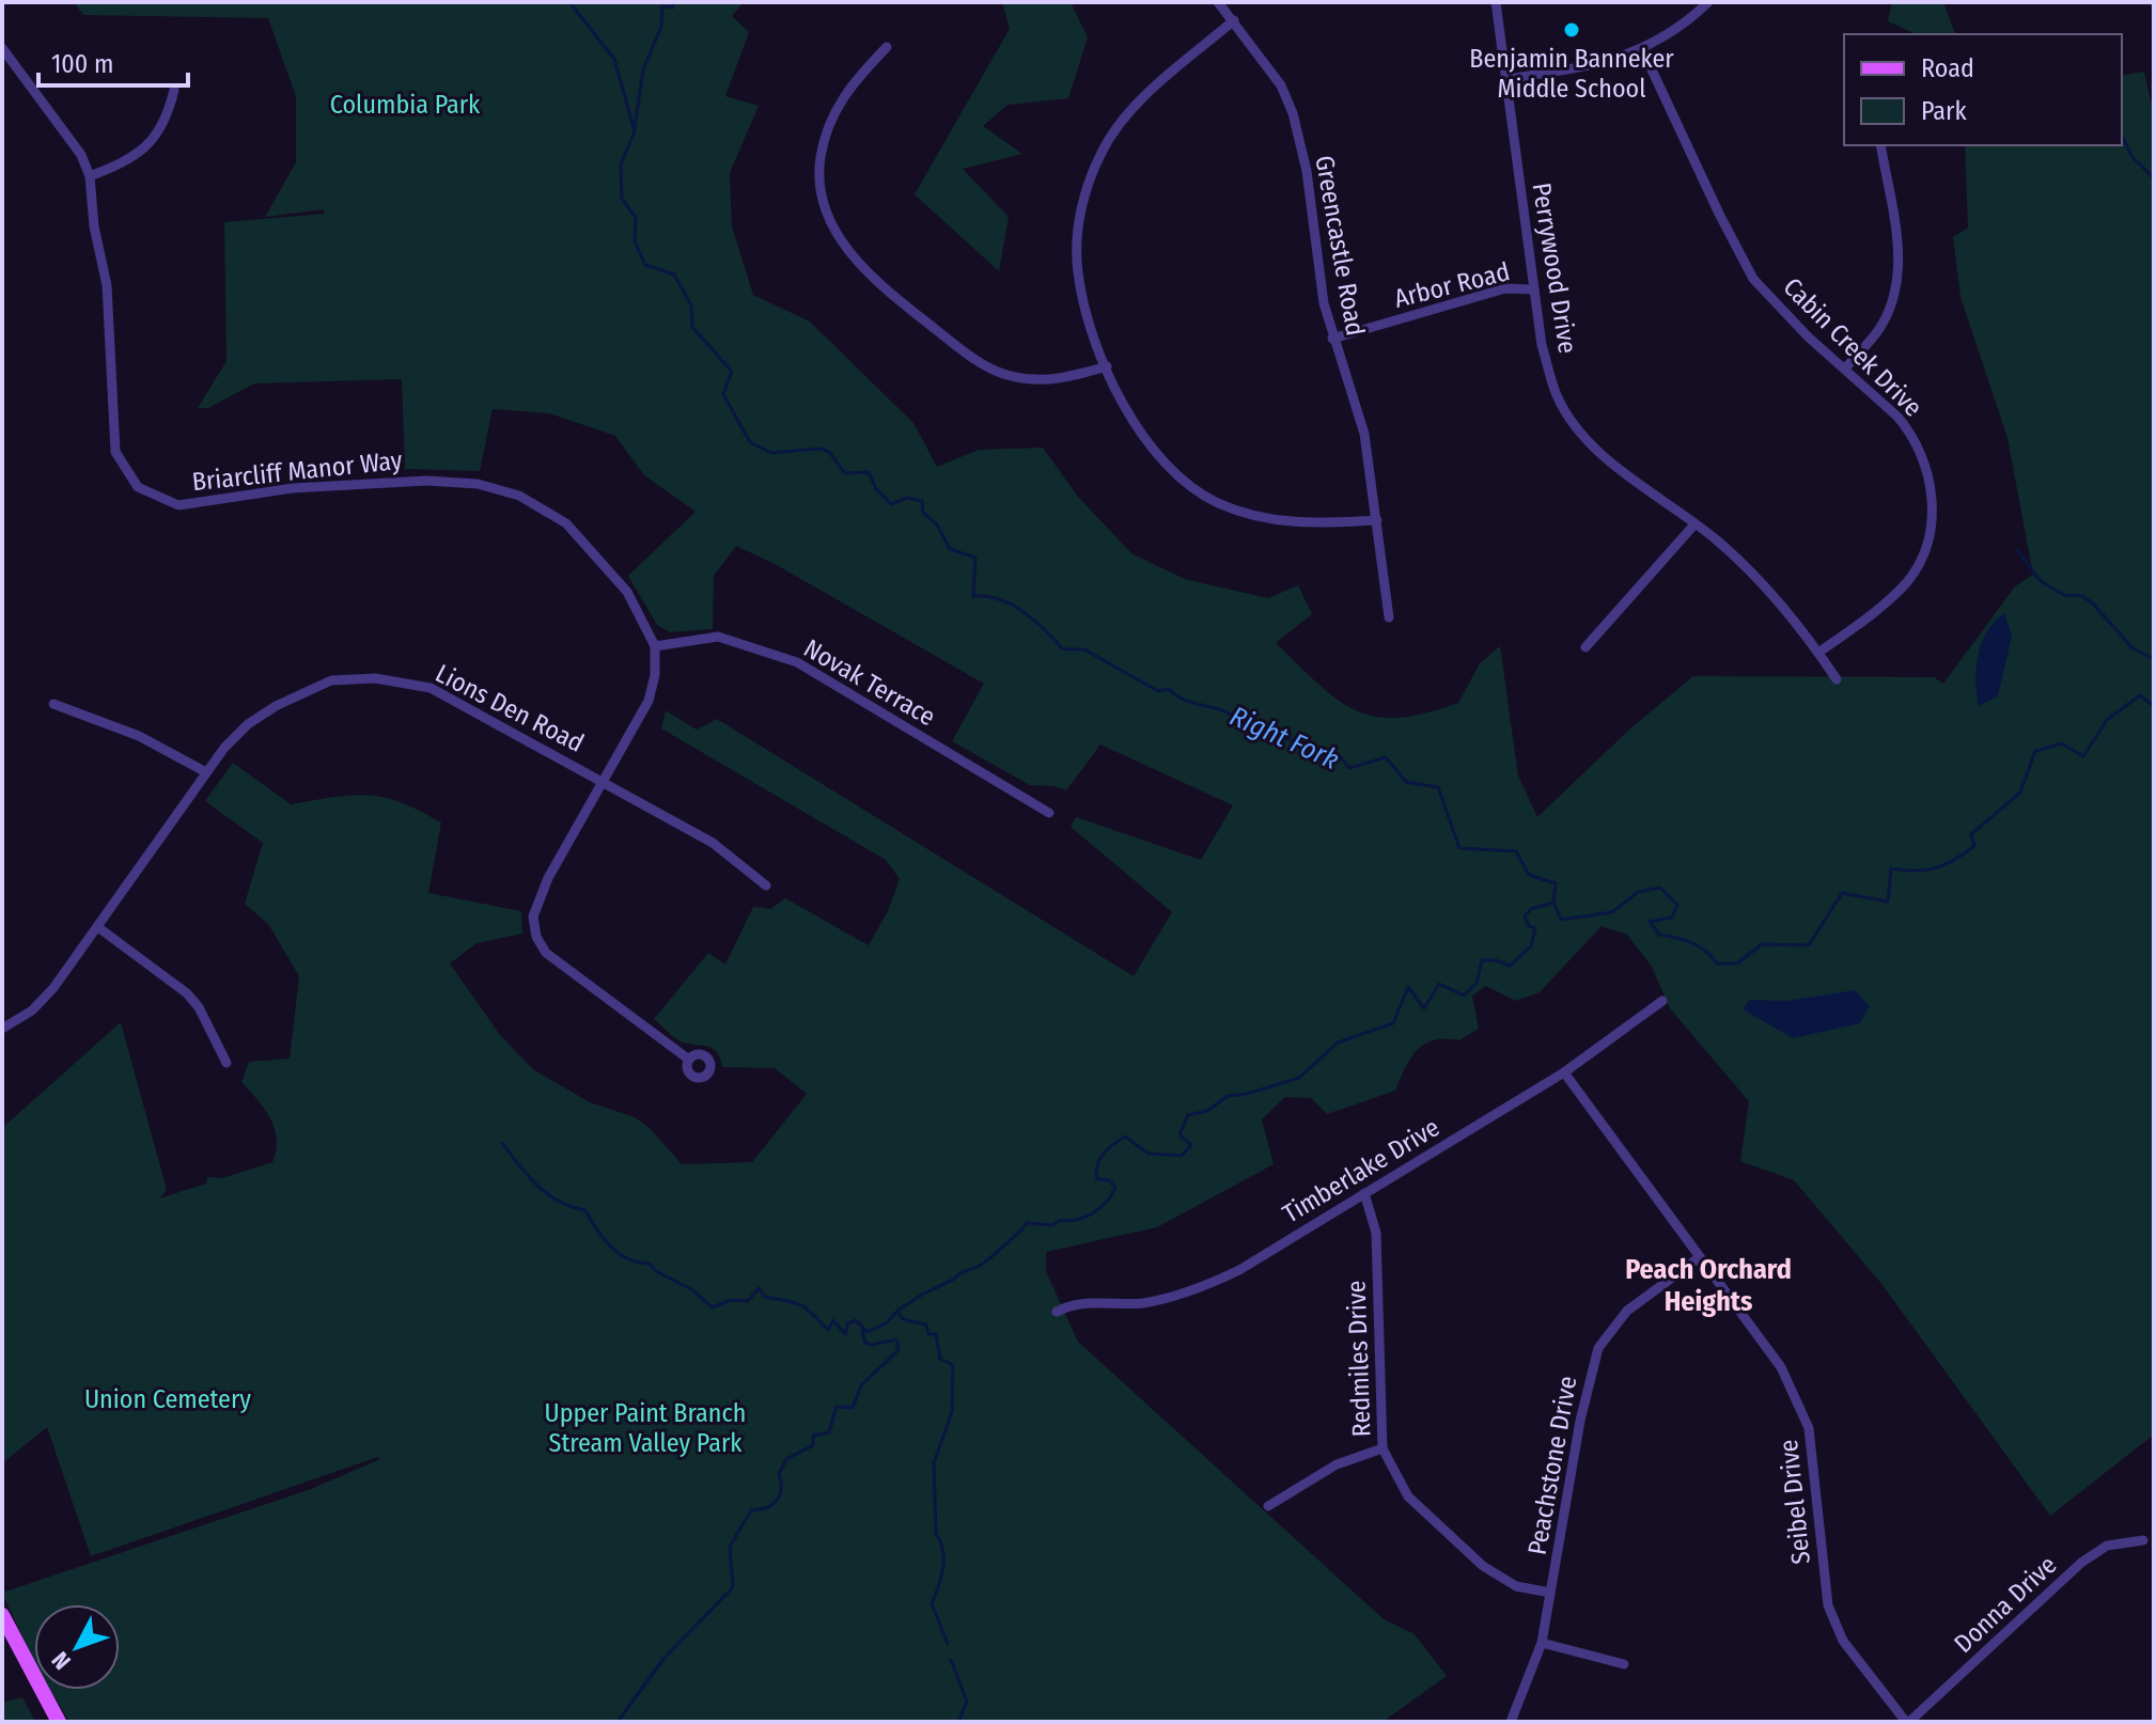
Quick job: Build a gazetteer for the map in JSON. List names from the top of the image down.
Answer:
{
  "streets": {
    "street": [
      "Greencastle Road",
      "Perrywood Drive",
      "Arbor Road",
      "Cabin Creek Drive",
      "Briarcliff Manor Way",
      "Novak Terrace",
      "Lions Den Road",
      "Timberlake Drive",
      "Redmiles Drive",
      "Peachstone Drive",
      "Seibel Drive",
      "Donna Drive"
    ]
  },
  "crossings": [
    ["Greencastle Road", "Arbor Road"],
    ["Perrywood Drive", "Arbor Road"],
    ["Perrywood Drive", "Cabin Creek Drive"],
    ["Briarcliff Manor Way", "Novak Terrace"],
    ["Timberlake Drive", "Redmiles Drive"],
    ["Timberlake Drive", "Seibel Drive"],
    ["Redmiles Drive", "Peachstone Drive"],
    ["Peachstone Drive", "Seibel Drive"],
    ["Seibel Drive", "Donna Drive"]
  ],
  "districts": ["Peach Orchard Heights"],
  "water": ["Right Fork"],
  "parks": ["Columbia Park", "Union Cemetery", "Upper Paint Branch Stream Valley Park"],
  "places": ["Benjamin Banneker Middle School"],
  "legend": ["Road", "Park"],
  "scale_bar": "100 m",
  "north": "bottom left"
}
